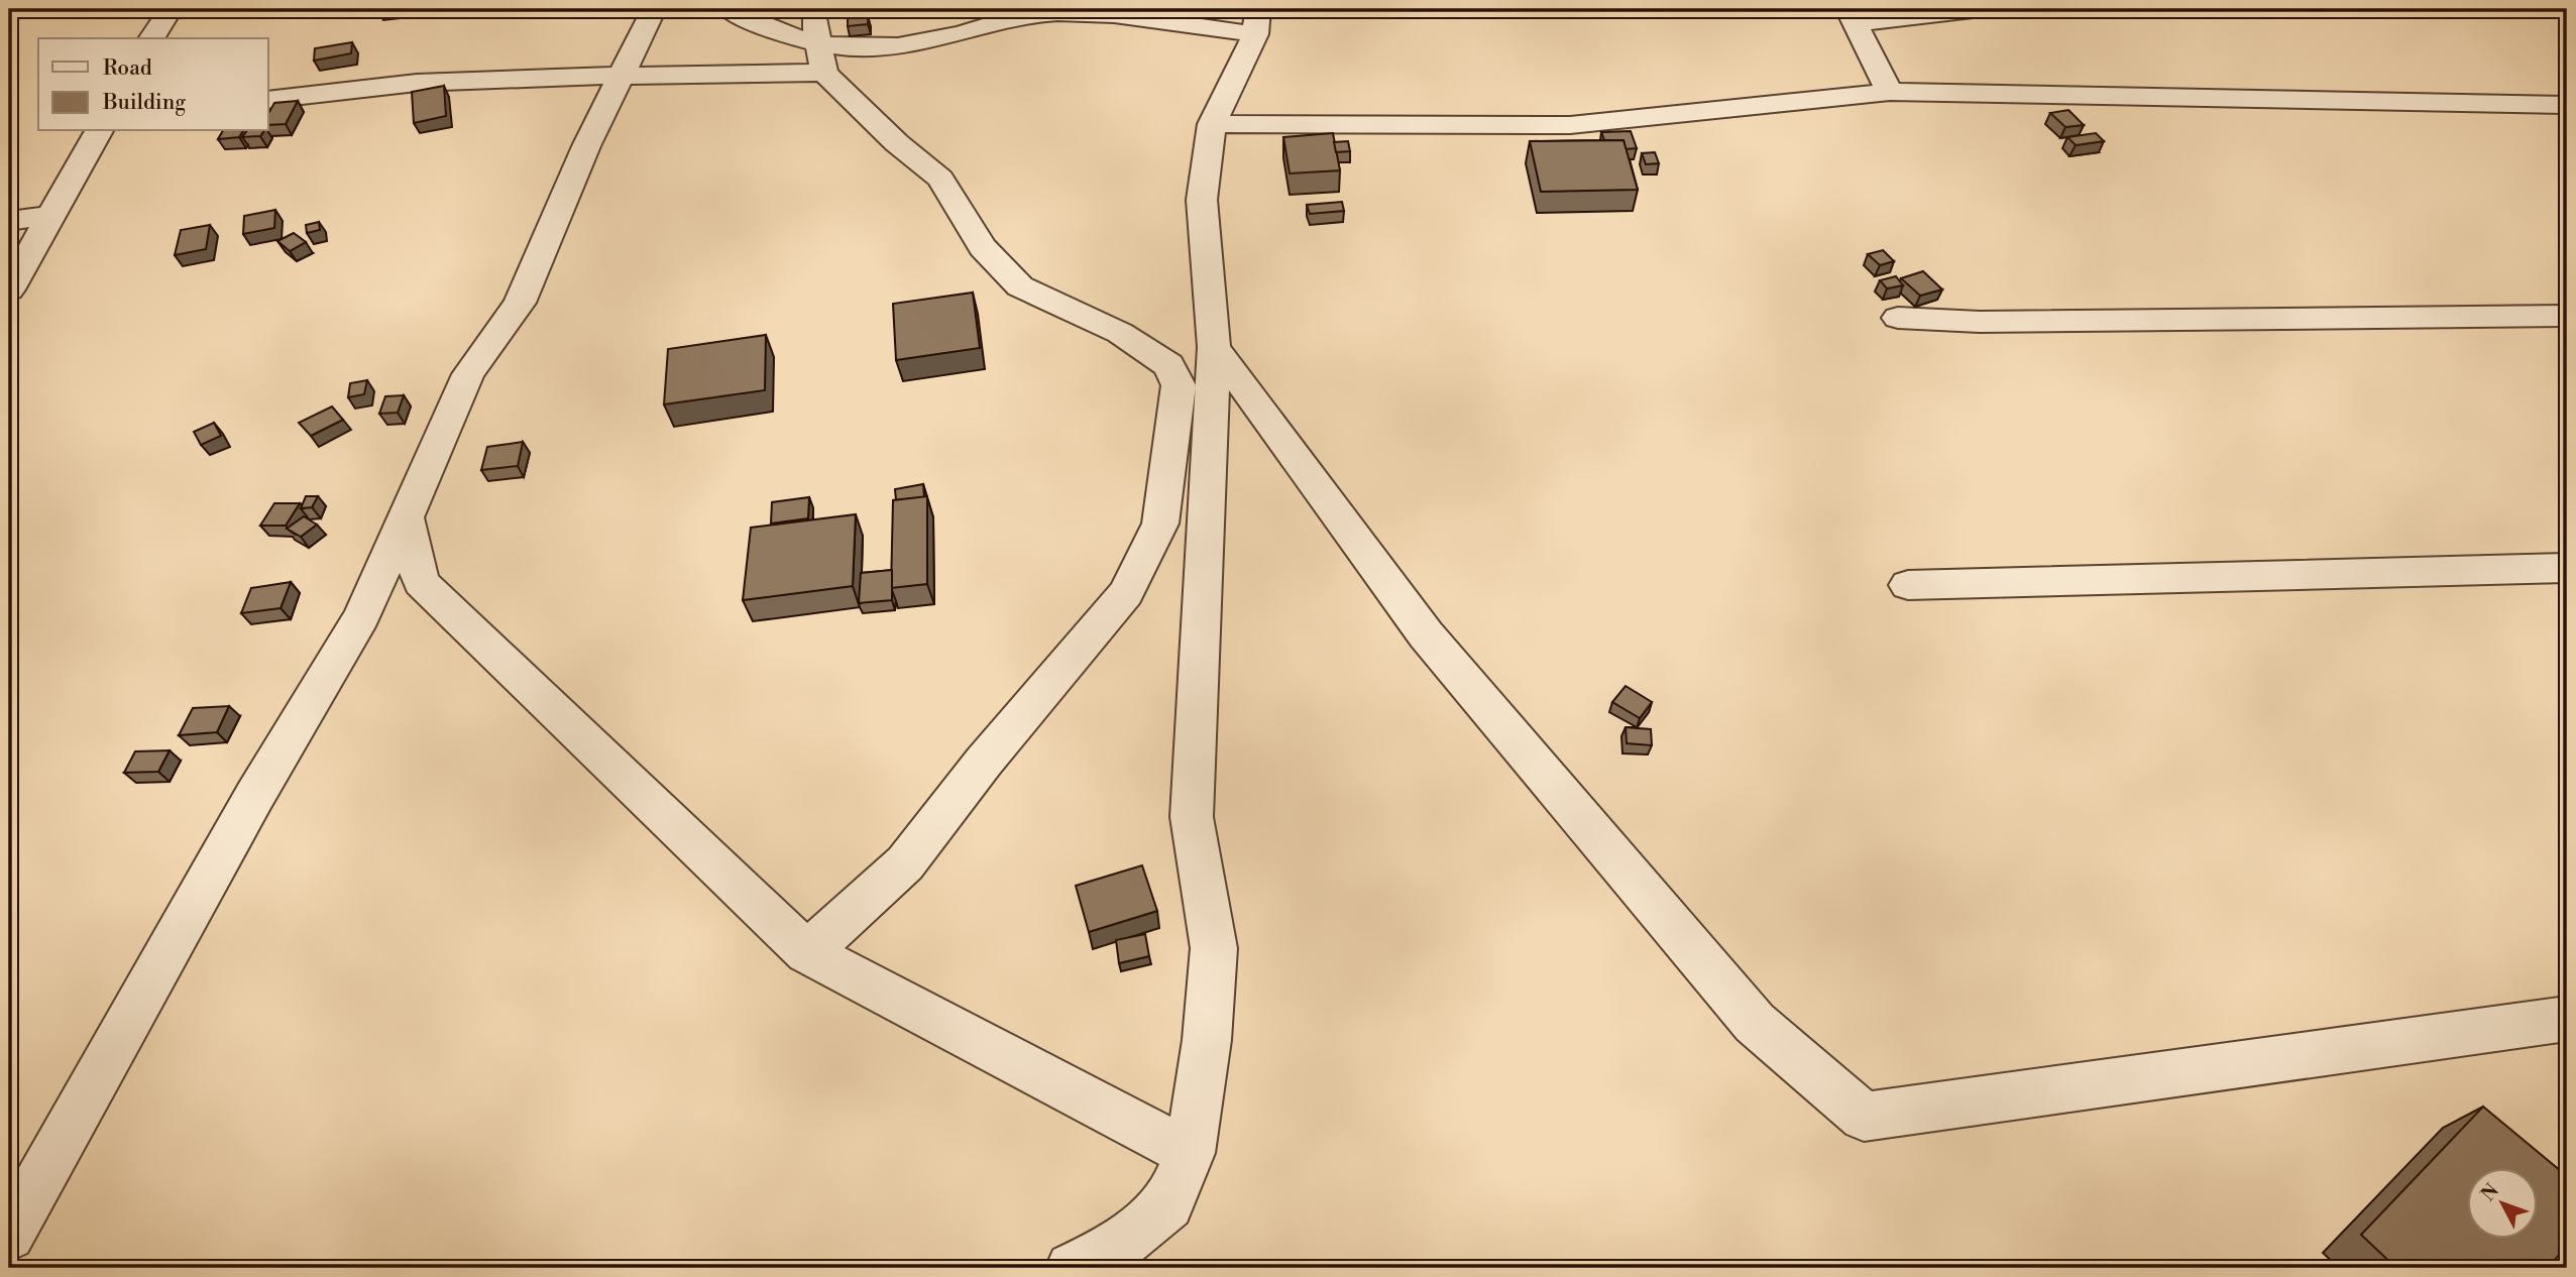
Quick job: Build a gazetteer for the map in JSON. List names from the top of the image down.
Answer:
{
  "legend": ["Road", "Building"],
  "north": "top left"
}
